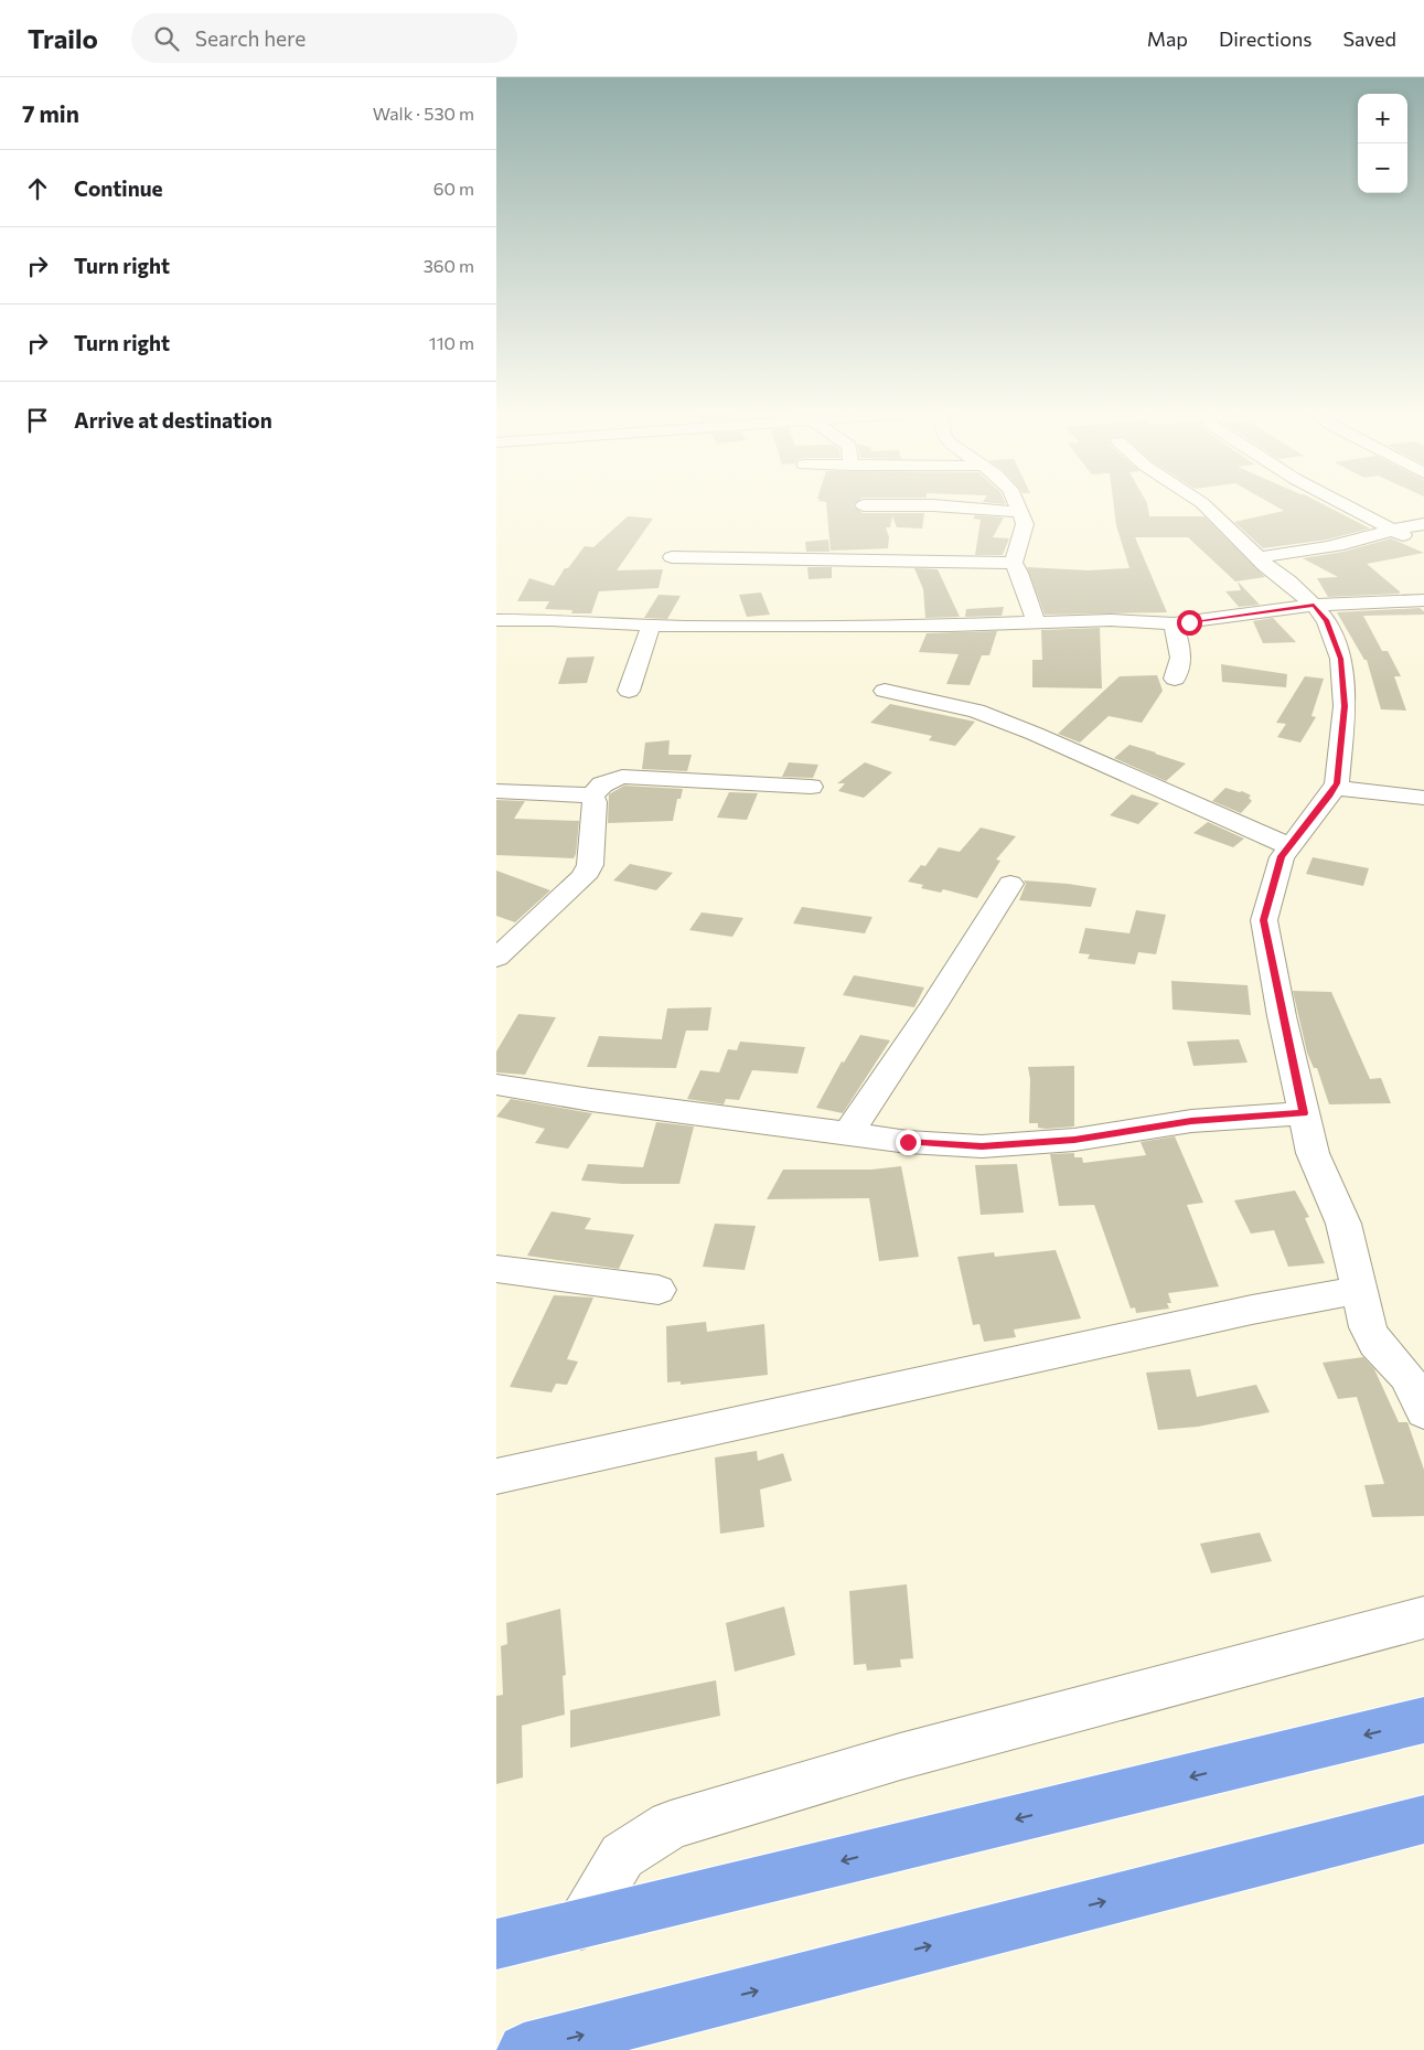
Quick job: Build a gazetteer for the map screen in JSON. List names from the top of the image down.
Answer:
{
  "page": {
    "header": "Trailo",
    "search": "Search here",
    "nav": ["Map", "Directions", "Saved"],
    "heading": ["7 min", "Walk · 530 m"],
    "map_buttons": ["+", "−"],
    "list": [
      ["Continue", "60 m"],
      ["Turn right", "360 m"],
      ["Turn right", "110 m"],
      "Arrive at destination"
    ]
  }
}
